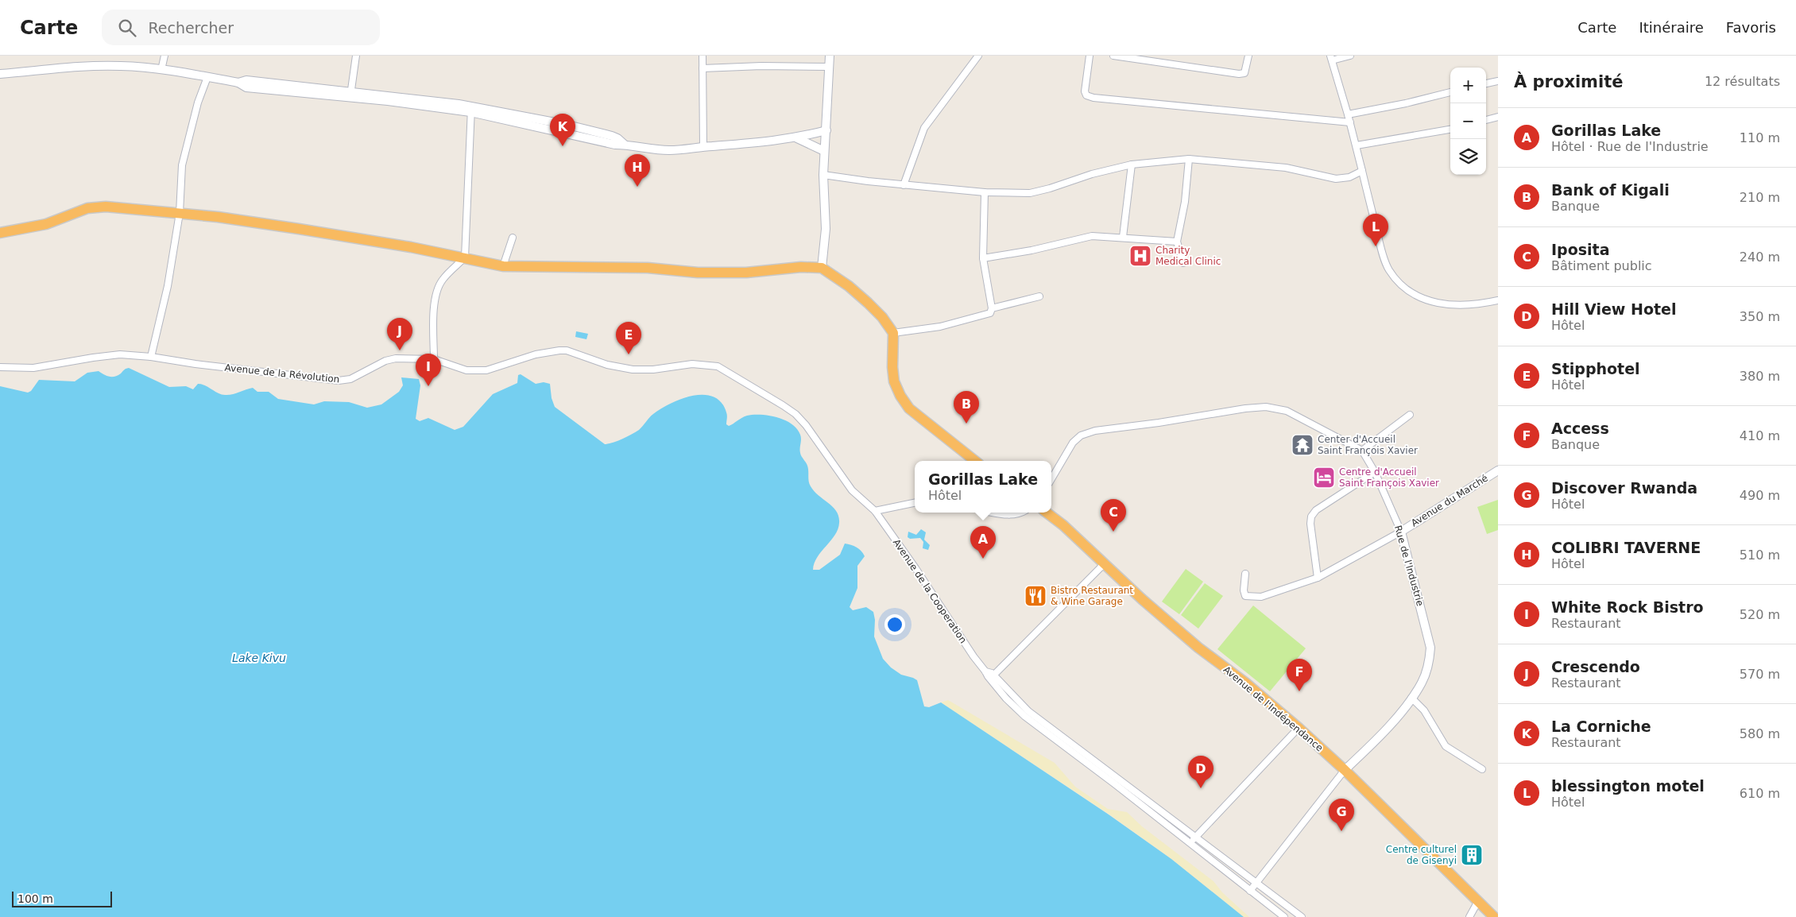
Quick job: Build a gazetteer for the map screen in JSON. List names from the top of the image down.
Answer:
{
  "streets": {
    "highway": ["Avenue de l'Indépendance"],
    "street": [
      "Avenue de la Révolution",
      "Avenue du Marché",
      "Rue de l'Industrie",
      "Avenue de la Cooperation"
    ]
  },
  "crossings": [
    ["Avenue de la Révolution", "Avenue de la Cooperation"],
    ["Avenue du Marché", "Rue de l'Industrie"],
    ["Rue de l'Industrie", "Avenue de l'Indépendance"]
  ],
  "water": ["Lake Kivu"],
  "places": {
    "hospital": ["Charity Medical Clinic"],
    "temple": ["Center d'Accueil Saint François Xavier"],
    "hotel": ["Centre d'Accueil Saint François Xavier"],
    "restaurant": ["Bistro Restaurant & Wine Garage"],
    "building": ["Centre culturel de Gisenyi"]
  },
  "scale_bar": "100 m",
  "page": {
    "header": "Carte",
    "search": "Rechercher",
    "nav": ["Carte", "Itinéraire", "Favoris"],
    "heading": ["À proximité", "12 résultats"],
    "map_buttons": ["+", "−"],
    "list": [
      {
        "mark": "A",
        "name": "Gorillas Lake",
        "note": "Hôtel · Rue de l'Industrie",
        "value": "110 m"
      },
      {
        "mark": "B",
        "name": "Bank of Kigali",
        "note": "Banque",
        "value": "210 m"
      },
      {
        "mark": "C",
        "name": "Iposita",
        "note": "Bâtiment public",
        "value": "240 m"
      },
      {
        "mark": "D",
        "name": "Hill View Hotel",
        "note": "Hôtel",
        "value": "350 m"
      },
      {
        "mark": "E",
        "name": "Stipphotel",
        "note": "Hôtel",
        "value": "380 m"
      },
      {
        "mark": "F",
        "name": "Access",
        "note": "Banque",
        "value": "410 m"
      },
      {
        "mark": "G",
        "name": "Discover Rwanda",
        "note": "Hôtel",
        "value": "490 m"
      },
      {
        "mark": "H",
        "name": "COLIBRI TAVERNE",
        "note": "Hôtel",
        "value": "510 m"
      },
      {
        "mark": "I",
        "name": "White Rock Bistro",
        "note": "Restaurant",
        "value": "520 m"
      },
      {
        "mark": "J",
        "name": "Crescendo",
        "note": "Restaurant",
        "value": "570 m"
      },
      {
        "mark": "K",
        "name": "La Corniche",
        "note": "Restaurant",
        "value": "580 m"
      },
      {
        "mark": "L",
        "name": "blessington motel",
        "note": "Hôtel",
        "value": "610 m"
      }
    ],
    "pins": [
      "K",
      "H",
      "L",
      "J",
      "E",
      "I",
      "B",
      "C",
      "A",
      "F",
      "D",
      "G"
    ],
    "popup": ["Gorillas Lake", "Hôtel"],
    "scale": "100 m"
  }
}
